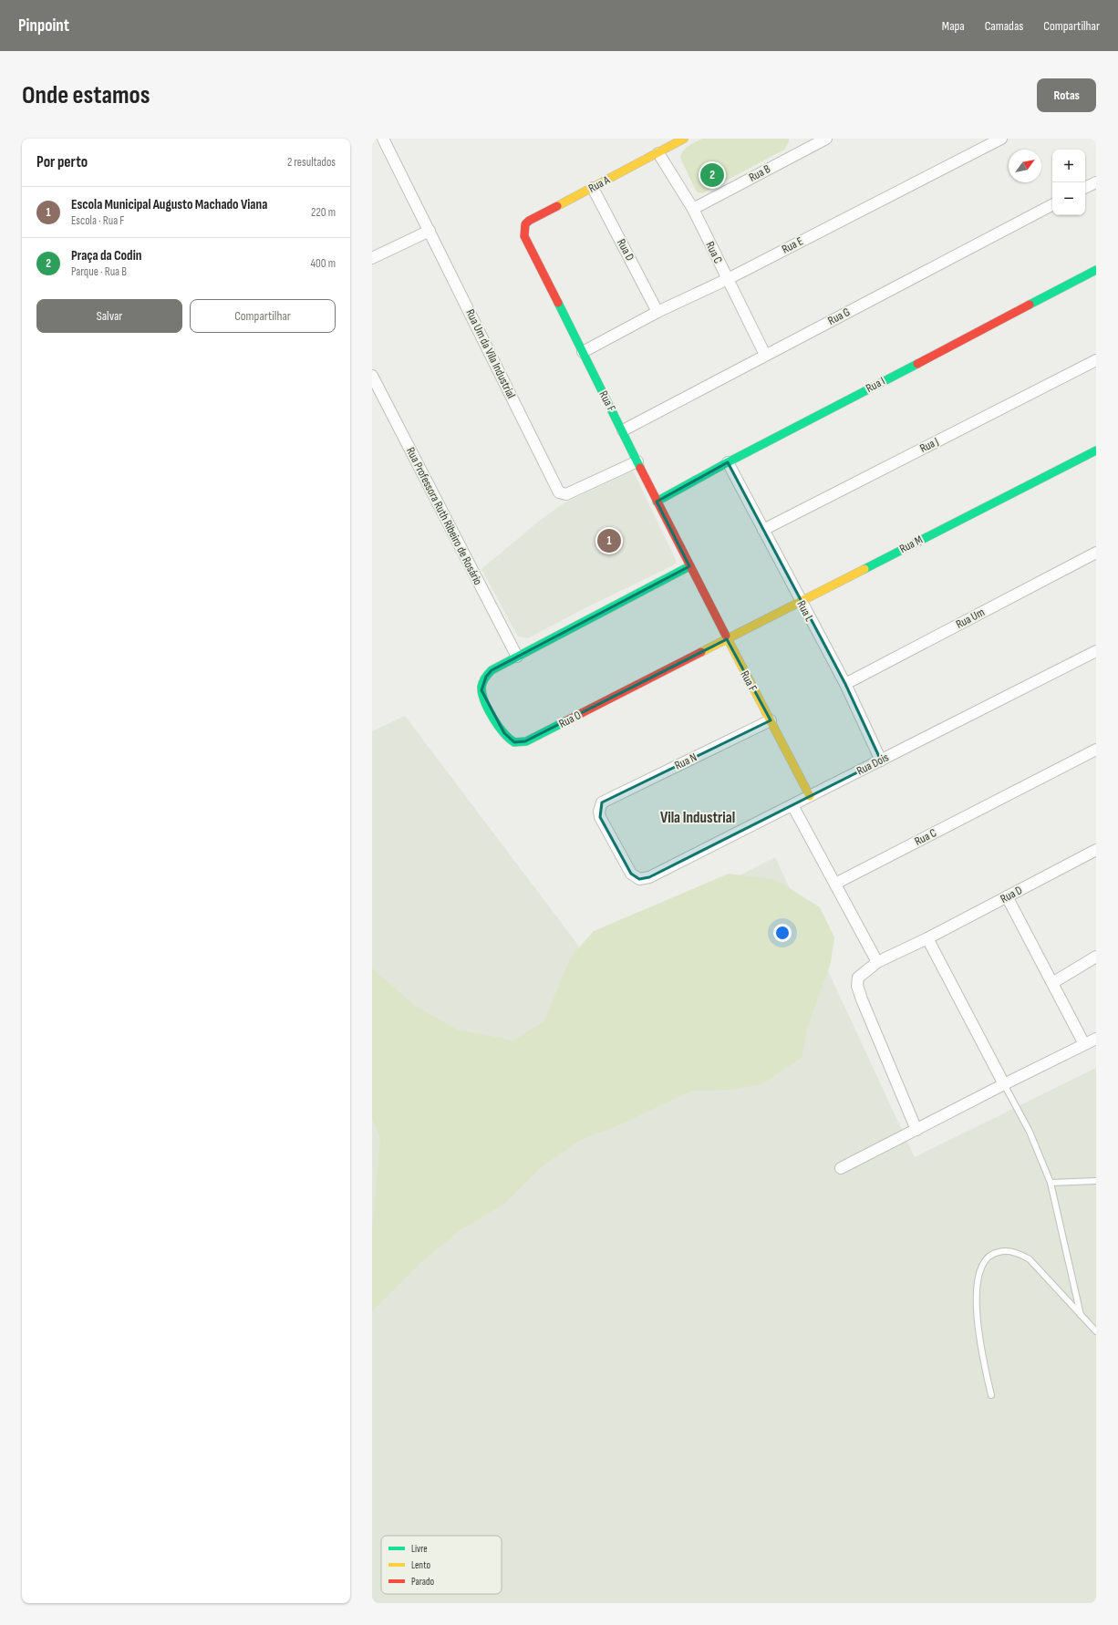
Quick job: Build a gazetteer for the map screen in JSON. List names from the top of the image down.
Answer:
{
  "streets": {
    "street": [
      "Rua B",
      "Rua A",
      "Rua E",
      "Rua D",
      "Rua C",
      "Rua G",
      "Rua Um da Vila Industrial",
      "Rua I",
      "Rua F",
      "Rua J",
      "Rua Professora Ruth Ribeiro de Rosário",
      "Rua M",
      "Rua L",
      "Rua Um",
      "Rua O",
      "Rua N",
      "Rua Dois"
    ]
  },
  "crossings": [
    ["Rua B", "Rua C"],
    ["Rua A", "Rua D"],
    ["Rua A", "Rua C"],
    ["Rua A", "Rua F"],
    ["Rua E", "Rua D"],
    ["Rua E", "Rua C"],
    ["Rua E", "Rua F"],
    ["Rua C", "Rua G"],
    ["Rua G", "Rua F"],
    ["Rua Um da Vila Industrial", "Rua F"],
    ["Rua I", "Rua F"],
    ["Rua I", "Rua L"],
    ["Rua F", "Rua M"],
    ["Rua F", "Rua O"],
    ["Rua F", "Rua N"],
    ["Rua F", "Rua Dois"],
    ["Rua J", "Rua L"],
    ["Rua Professora Ruth Ribeiro de Rosário", "Rua O"],
    ["Rua M", "Rua L"],
    ["Rua M", "Rua O"],
    ["Rua L", "Rua Um"],
    ["Rua L", "Rua Dois"],
    ["Rua N", "Rua Dois"]
  ],
  "districts": ["Vila Industrial"],
  "legend": ["Livre", "Lento", "Parado"],
  "north": "top right",
  "page": {
    "header": "Pinpoint",
    "nav": ["Mapa", "Camadas", "Compartilhar"],
    "buttons": [
      "Rotas",
      ["Salvar", "Compartilhar"]
    ],
    "title": "Onde estamos",
    "heading": ["Por perto", "2 resultados"],
    "map_buttons": ["+", "−"],
    "pins": ["2", "1"],
    "list": [
      {
        "mark": "1",
        "name": "Escola Municipal Augusto Machado Viana",
        "note": "Escola · Rua F",
        "value": "220 m"
      },
      {
        "mark": "2",
        "name": "Praça da Codin",
        "note": "Parque · Rua B",
        "value": "400 m"
      }
    ]
  }
}
